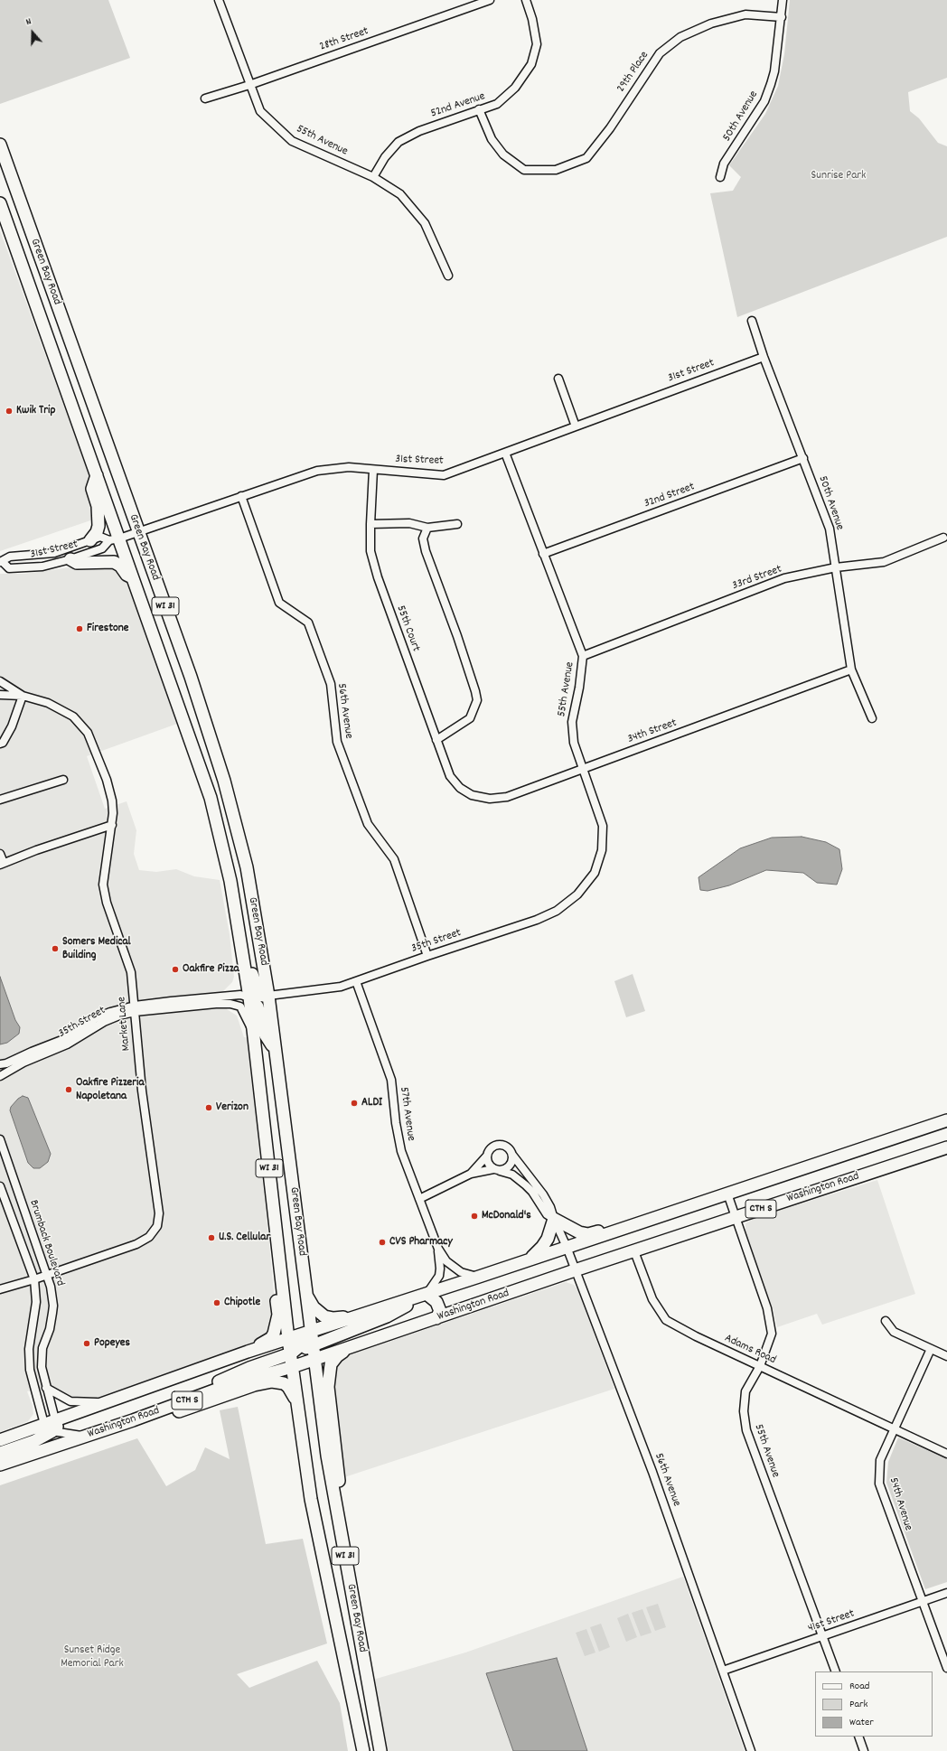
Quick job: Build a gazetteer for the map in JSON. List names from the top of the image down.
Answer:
{
  "streets": {
    "main road": [
      "Green Bay Road",
      "WI 31",
      "Washington Road",
      "CTH S"
    ],
    "street": [
      "28th Street",
      "29th Place",
      "52nd Avenue",
      "50th Avenue",
      "55th Avenue",
      "31st Street",
      "32nd Street",
      "33rd Street",
      "55th Court",
      "56th Avenue",
      "34th Street",
      "35th Street",
      "Market Lane",
      "57th Avenue",
      "Brumback Boulevard",
      "Adams Road",
      "54th Avenue",
      "41st Street"
    ]
  },
  "crossings": [
    ["28th Street", "55th Avenue"],
    ["29th Place", "52nd Avenue"],
    ["29th Place", "50th Avenue"],
    ["52nd Avenue", "55th Avenue"],
    ["50th Avenue", "31st Street"],
    ["50th Avenue", "32nd Street"],
    ["50th Avenue", "33rd Street"],
    ["50th Avenue", "34th Street"],
    ["55th Avenue", "31st Street"],
    ["55th Avenue", "32nd Street"],
    ["55th Avenue", "33rd Street"],
    ["55th Avenue", "34th Street"],
    ["55th Avenue", "35th Street"],
    ["55th Avenue", "Washington Road"],
    ["55th Avenue", "CTH S"],
    ["55th Avenue", "Adams Road"],
    ["55th Avenue", "41st Street"],
    ["Green Bay Road", "31st Street"],
    ["Green Bay Road", "35th Street"],
    ["Green Bay Road", "Washington Road"],
    ["Green Bay Road", "CTH S"],
    ["31st Street", "55th Court"],
    ["31st Street", "56th Avenue"],
    ["55th Court", "34th Street"],
    ["56th Avenue", "35th Street"],
    ["56th Avenue", "57th Avenue"],
    ["56th Avenue", "Washington Road"],
    ["56th Avenue", "CTH S"],
    ["56th Avenue", "41st Street"],
    ["35th Street", "Market Lane"],
    ["35th Street", "57th Avenue"],
    ["Market Lane", "Brumback Boulevard"],
    ["57th Avenue", "CTH S"],
    ["Washington Road", "Adams Road"],
    ["CTH S", "Brumback Boulevard"],
    ["Adams Road", "54th Avenue"],
    ["54th Avenue", "41st Street"]
  ],
  "parks": ["Sunrise Park", "Sunset Ridge Memorial Park"],
  "places": [
    "Kwik Trip",
    "Firestone",
    "Somers Medical Building",
    "Oakfire Pizza",
    "Oakfire Pizzeria Napoletana",
    "ALDI",
    "Verizon",
    "McDonald's",
    "U.S. Cellular",
    "CVS Pharmacy",
    "Chipotle",
    "Popeyes"
  ],
  "legend": ["Road", "Park", "Water"],
  "north": "top"
}
